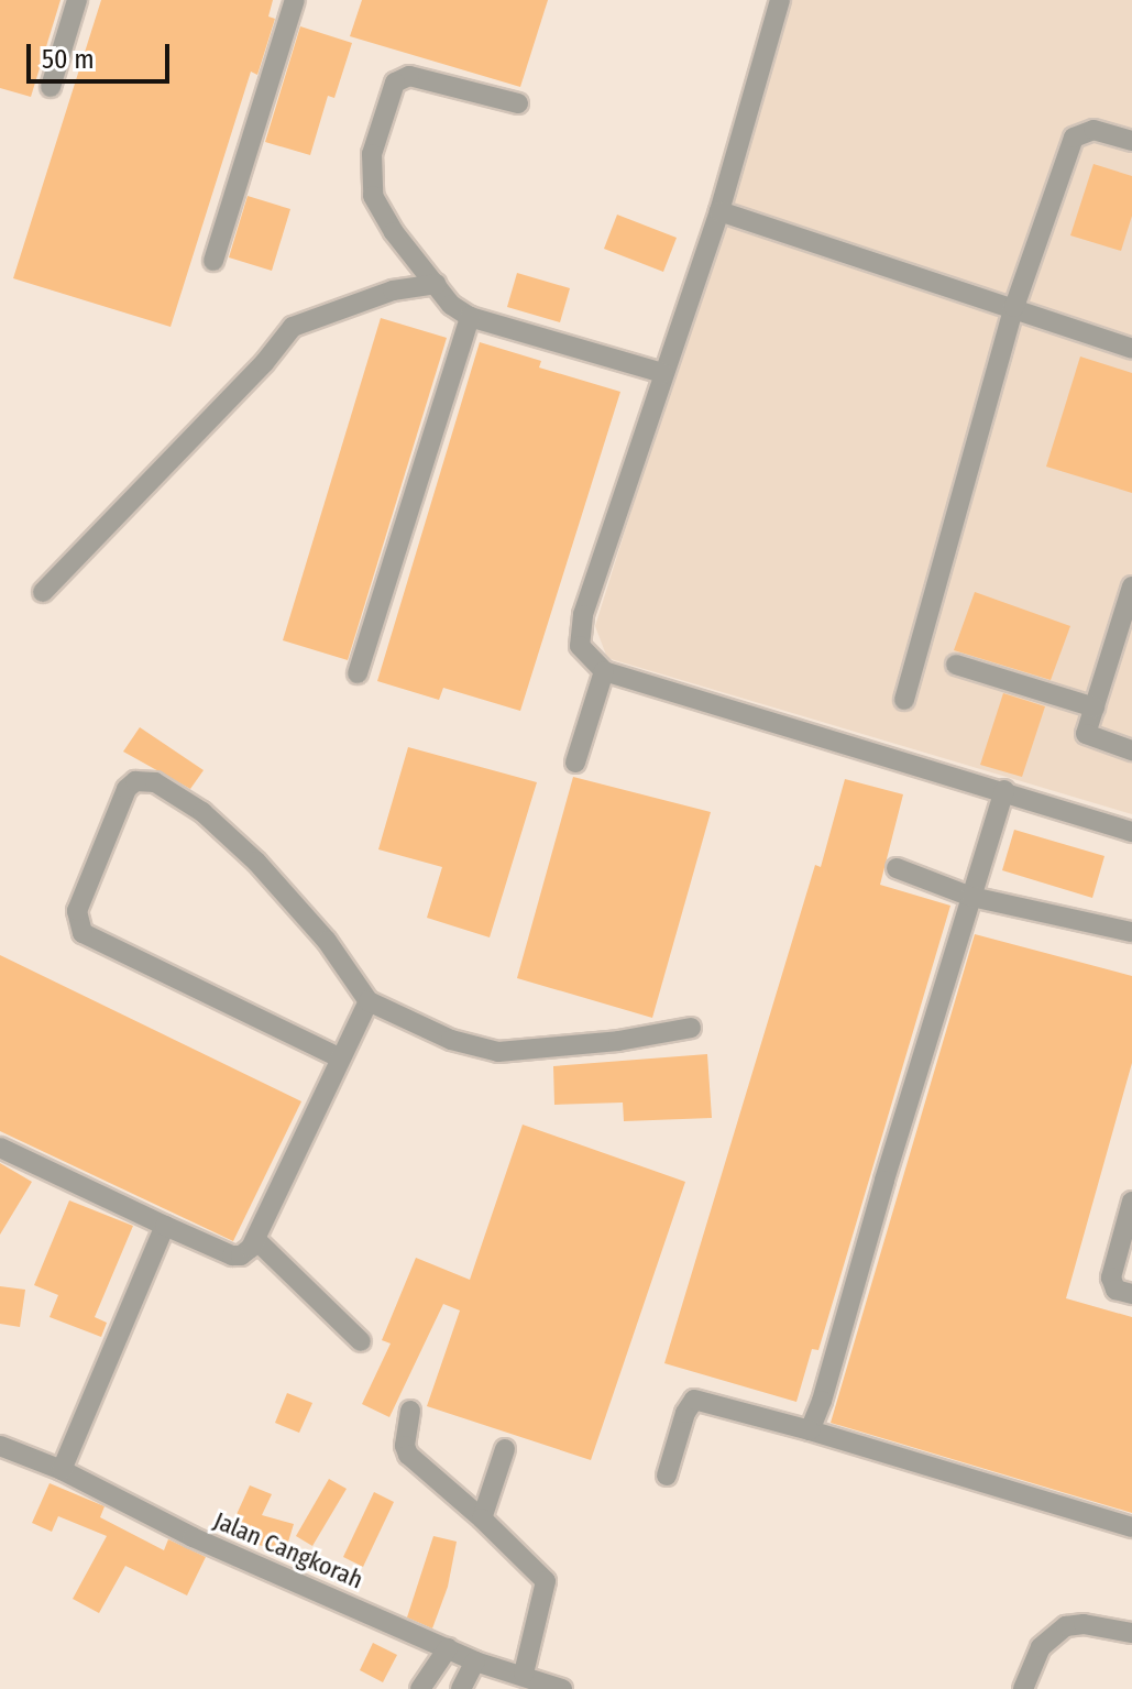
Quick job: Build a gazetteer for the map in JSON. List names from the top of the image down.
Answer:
{
  "streets": {
    "street": ["Jalan Cangkorah"]
  },
  "scale_bar": "50 m"
}
